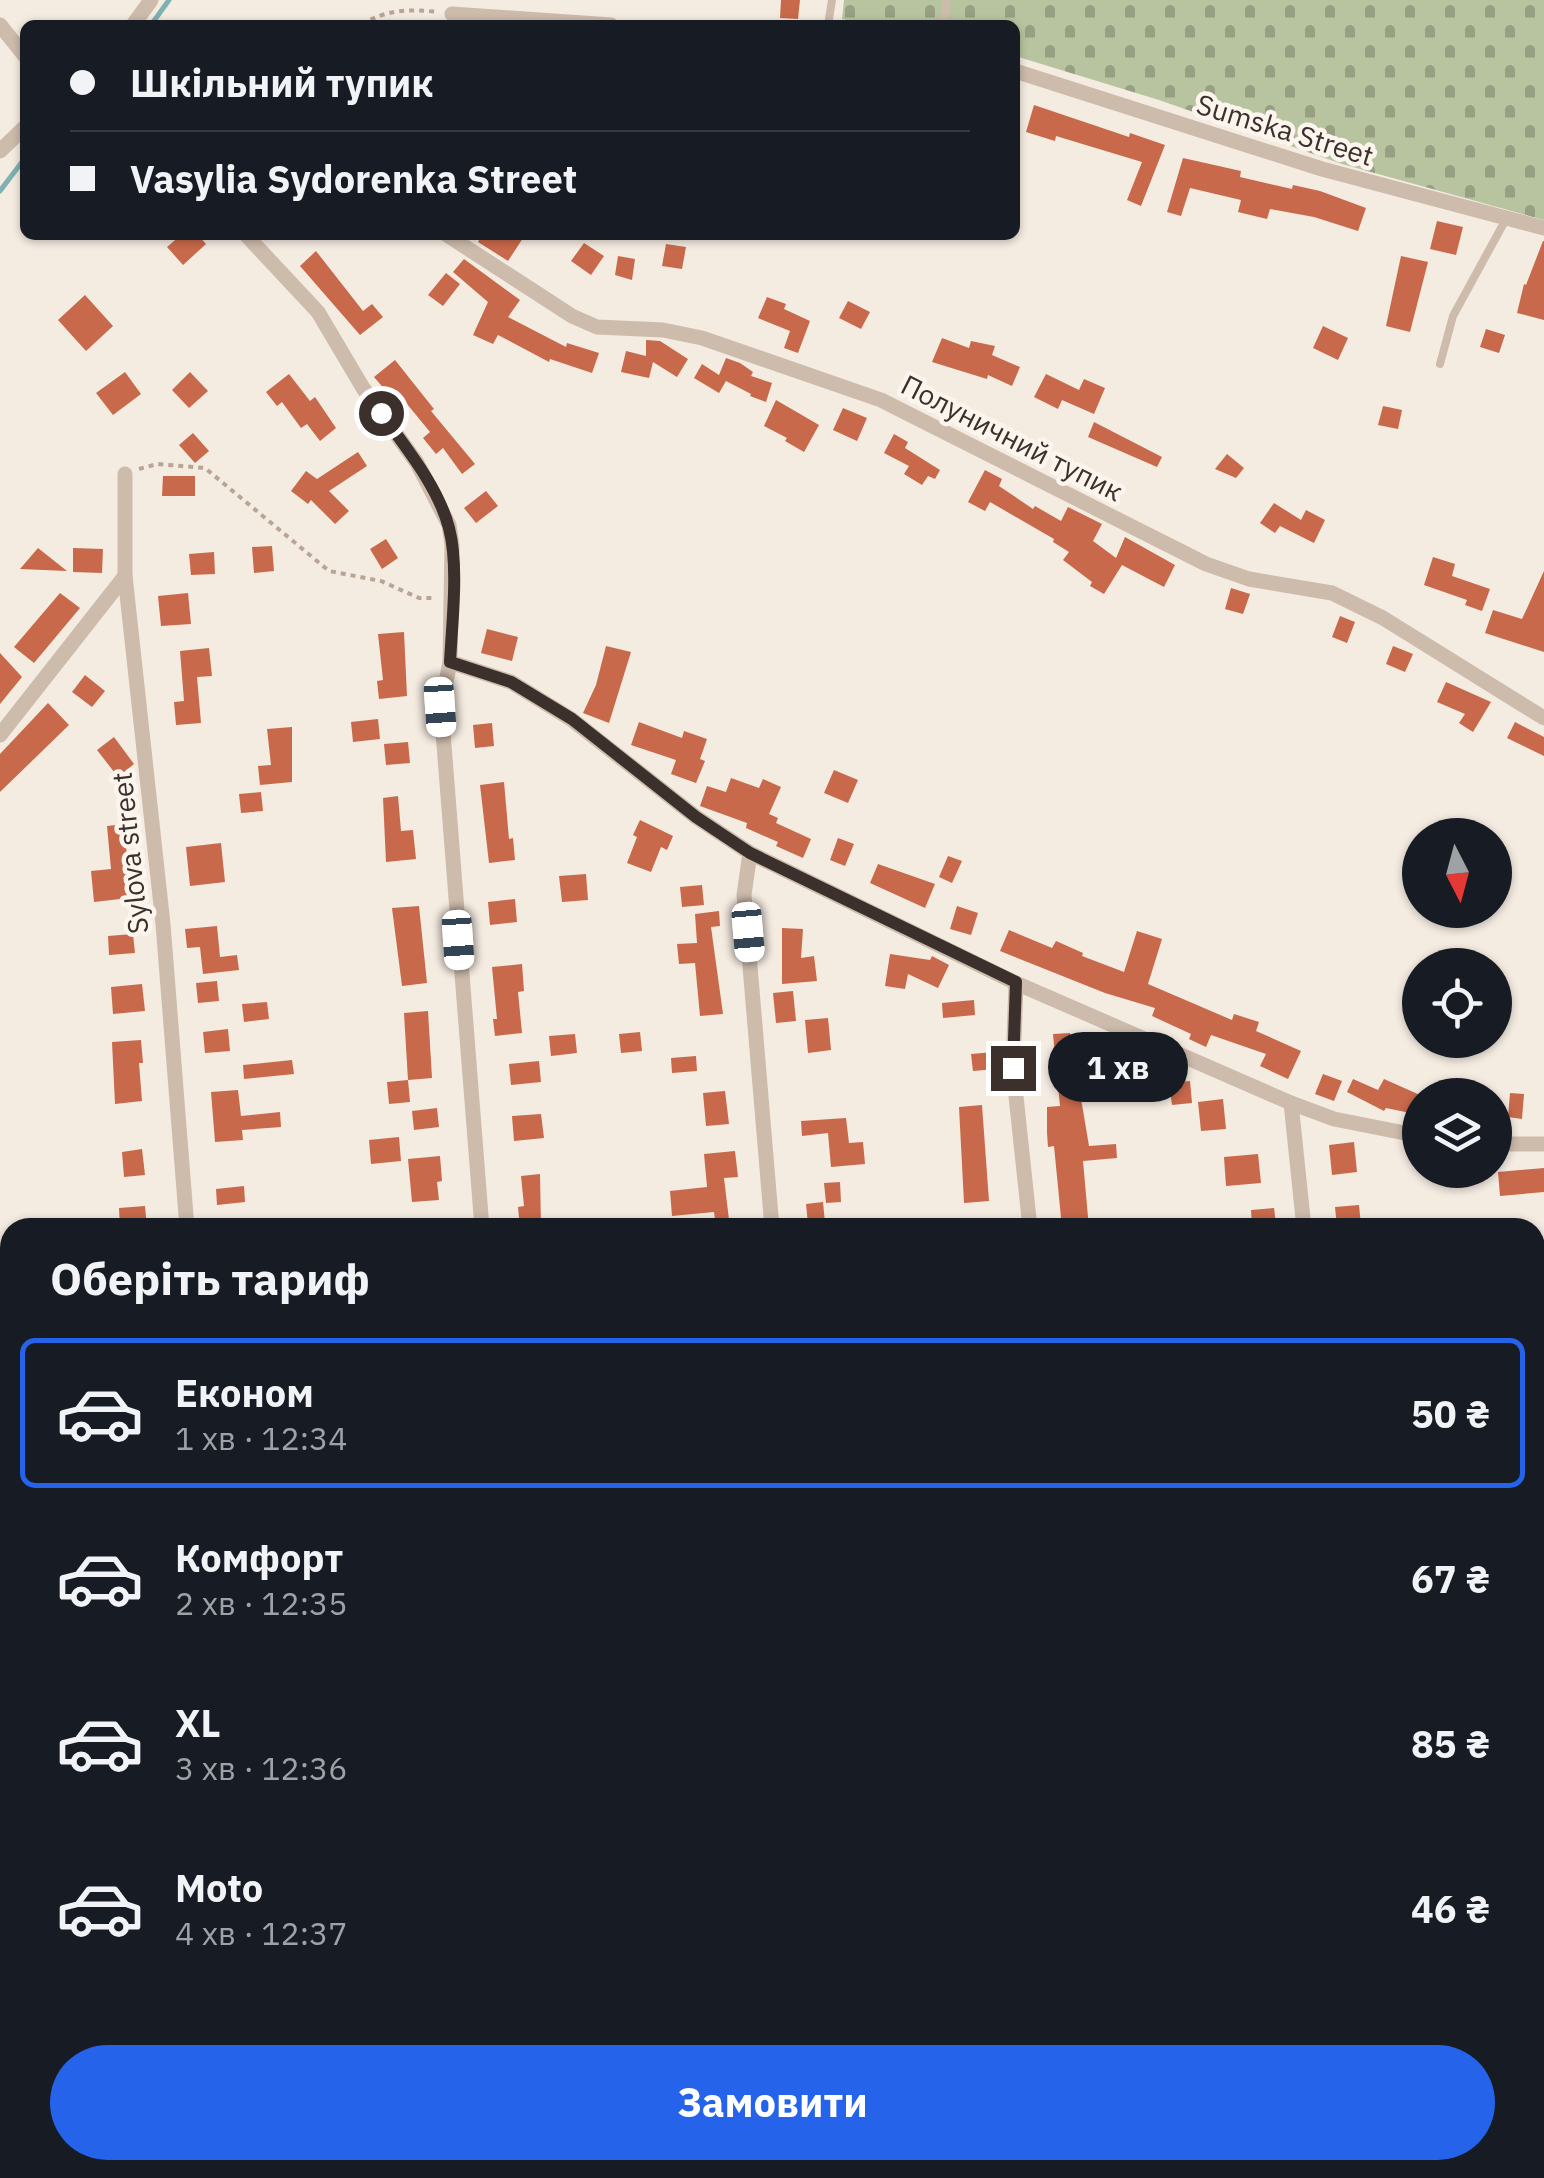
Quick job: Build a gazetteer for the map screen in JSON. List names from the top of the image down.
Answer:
{
  "streets": {
    "street": ["Sumska Street", "Полуничний тупик", "Sylova street"]
  },
  "north": "bottom",
  "page": {
    "banner": ["Шкільний тупик", "Vasylia Sydorenka Street"],
    "bubble": "1 хв",
    "heading": "Оберіть тариф",
    "list": [
      {
        "name": "Економ",
        "note": "1 хв · 12:34",
        "value": "50 ₴"
      },
      {
        "name": "Комфорт",
        "note": "2 хв · 12:35",
        "value": "67 ₴"
      },
      {
        "name": "XL",
        "note": "3 хв · 12:36",
        "value": "85 ₴"
      },
      {
        "name": "Moto",
        "note": "4 хв · 12:37",
        "value": "46 ₴"
      }
    ],
    "buttons": "Замовити"
  }
}
